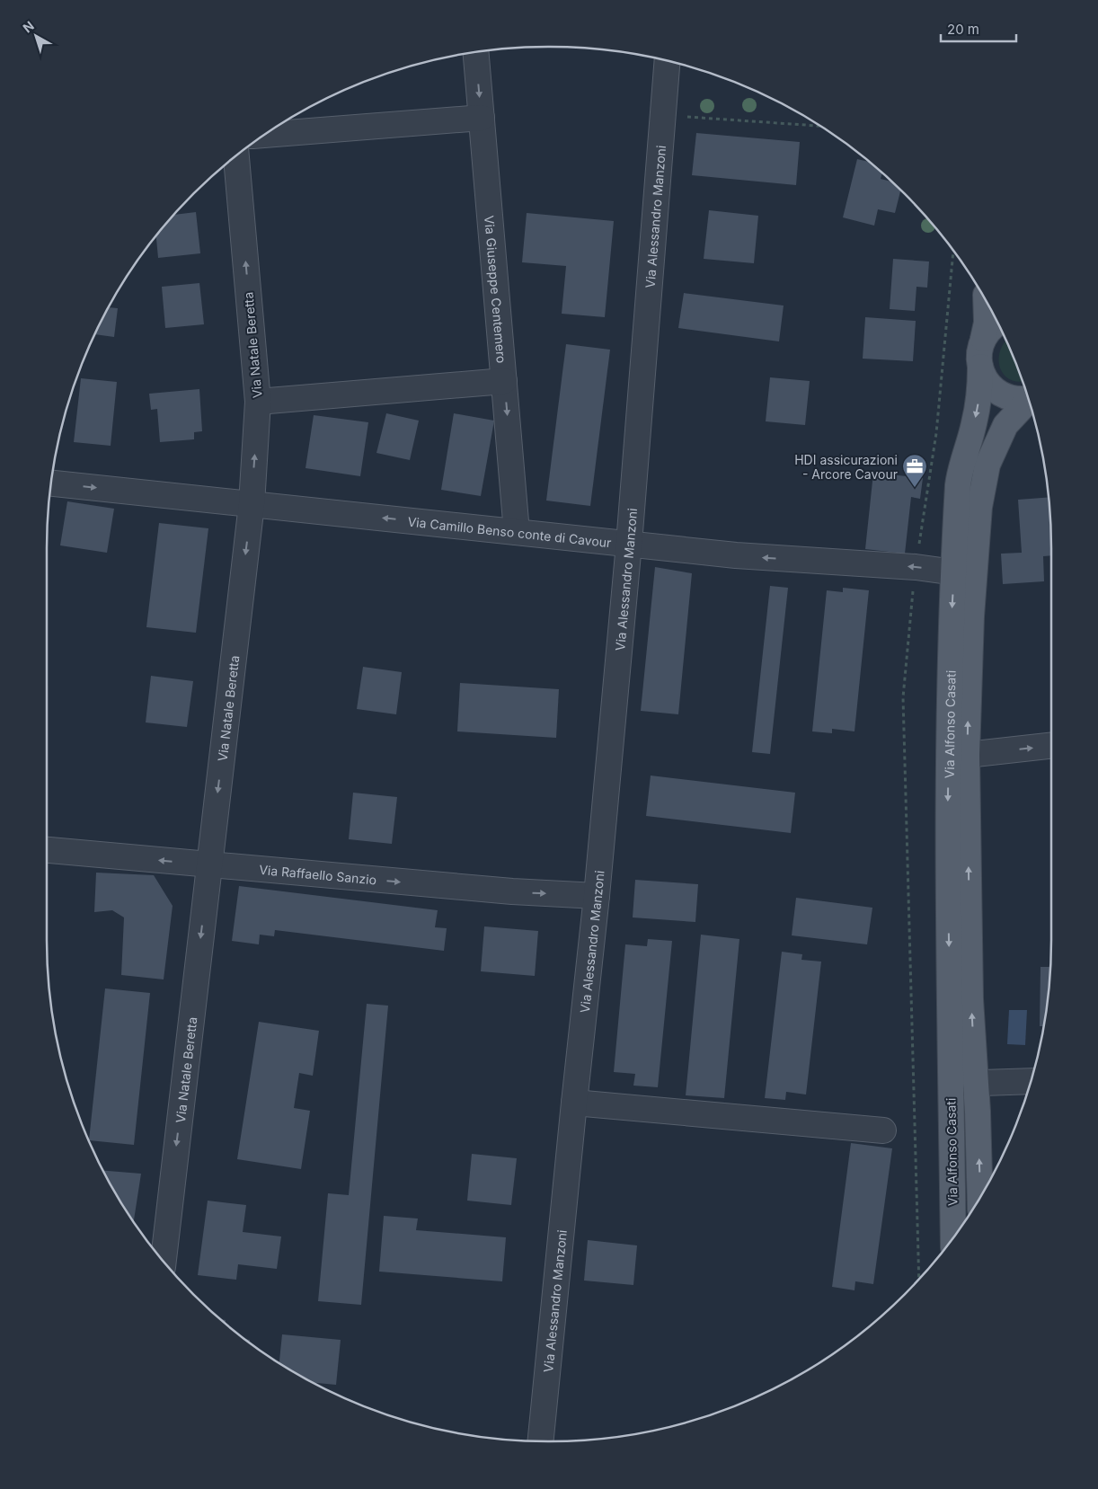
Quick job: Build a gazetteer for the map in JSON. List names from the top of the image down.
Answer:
{
  "streets": {
    "main road": ["Via Alfonso Casati"],
    "street": [
      "Via Alessandro Manzoni",
      "Via Giuseppe Centemero",
      "Via Natale Beretta",
      "Via Camillo Benso conte di Cavour",
      "Via Raffaello Sanzio"
    ]
  },
  "crossings": [
    ["Via Alessandro Manzoni", "Via Camillo Benso conte di Cavour"],
    ["Via Alessandro Manzoni", "Via Raffaello Sanzio"],
    ["Via Giuseppe Centemero", "Via Camillo Benso conte di Cavour"],
    ["Via Natale Beretta", "Via Camillo Benso conte di Cavour"],
    ["Via Natale Beretta", "Via Raffaello Sanzio"],
    ["Via Camillo Benso conte di Cavour", "Via Alfonso Casati"]
  ],
  "one_way": ["Via Giuseppe Centemero"],
  "places": {
    "office": ["HDI assicurazioni - Arcore Cavour"]
  },
  "scale_bar": "20 m",
  "north": "top left"
}
